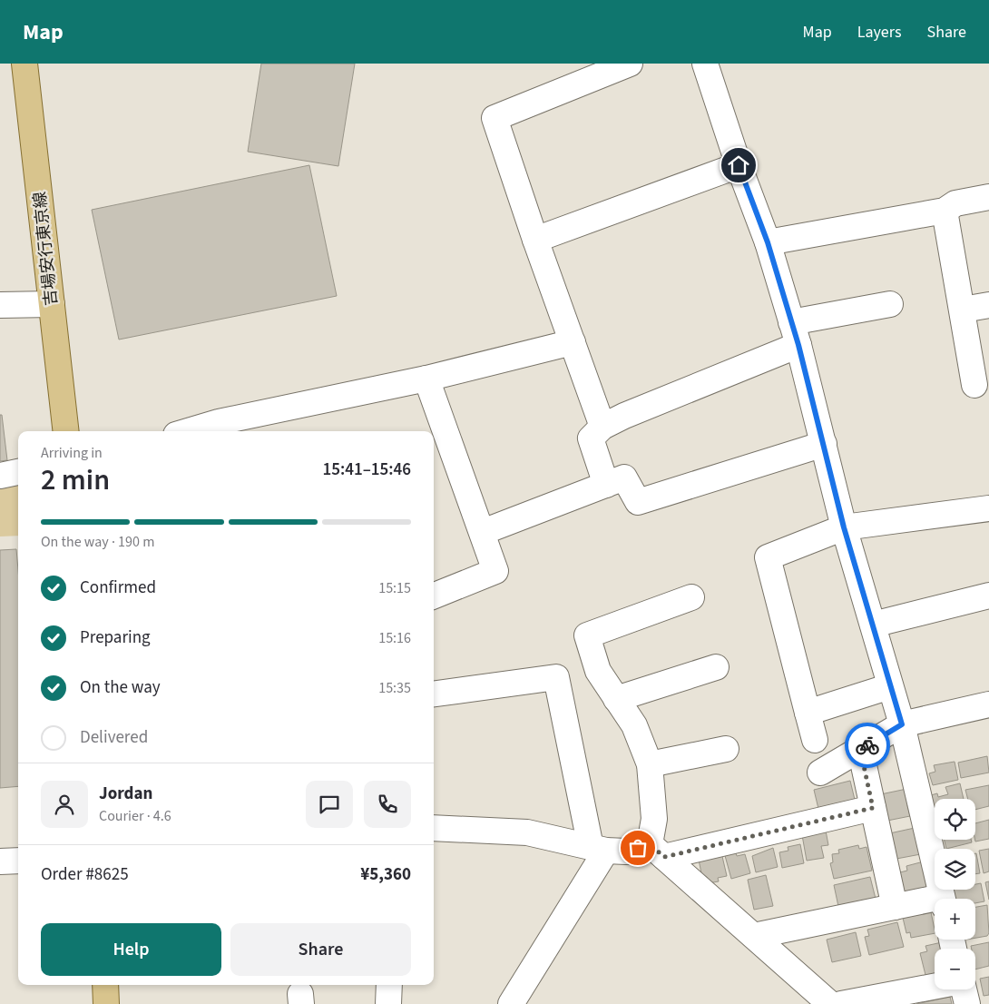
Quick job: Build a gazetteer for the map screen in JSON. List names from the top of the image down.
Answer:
{
  "streets": {
    "main road": ["吉場安行東京線"]
  },
  "page": {
    "header": "Map",
    "nav": ["Map", "Layers", "Share"],
    "heading": ["2 min", "Arriving in", "15:41–15:46"],
    "panel": [
      "Jordan",
      "Courier · 4.6",
      "Order #8625",
      "¥5,360"
    ],
    "bar": "On the way · 190 m",
    "list": [
      ["Confirmed", "15:15"],
      ["Preparing", "15:16"],
      ["On the way", "15:35"],
      "Delivered"
    ],
    "map_buttons": ["+", "−"],
    "buttons": ["Help", "Share"]
  }
}
